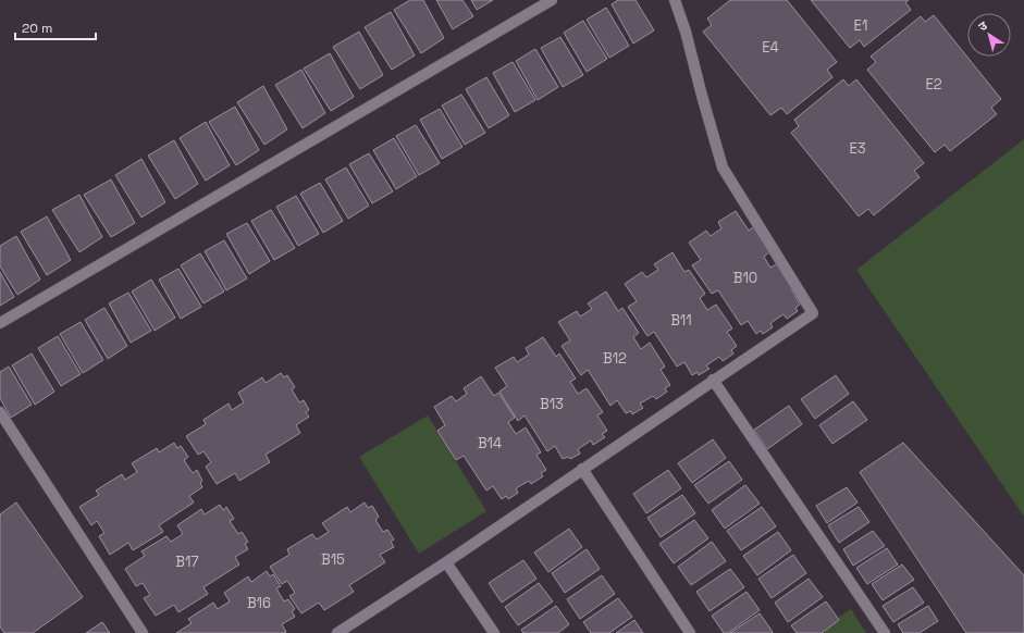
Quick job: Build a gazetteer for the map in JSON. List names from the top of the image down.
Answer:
{
  "house_numbers": [
    "E1",
    "E4",
    "E2",
    "E3",
    "B10",
    "B11",
    "B12",
    "B13",
    "B14",
    "B15",
    "B17",
    "B16"
  ],
  "scale_bar": "20 m",
  "north": "top left"
}
